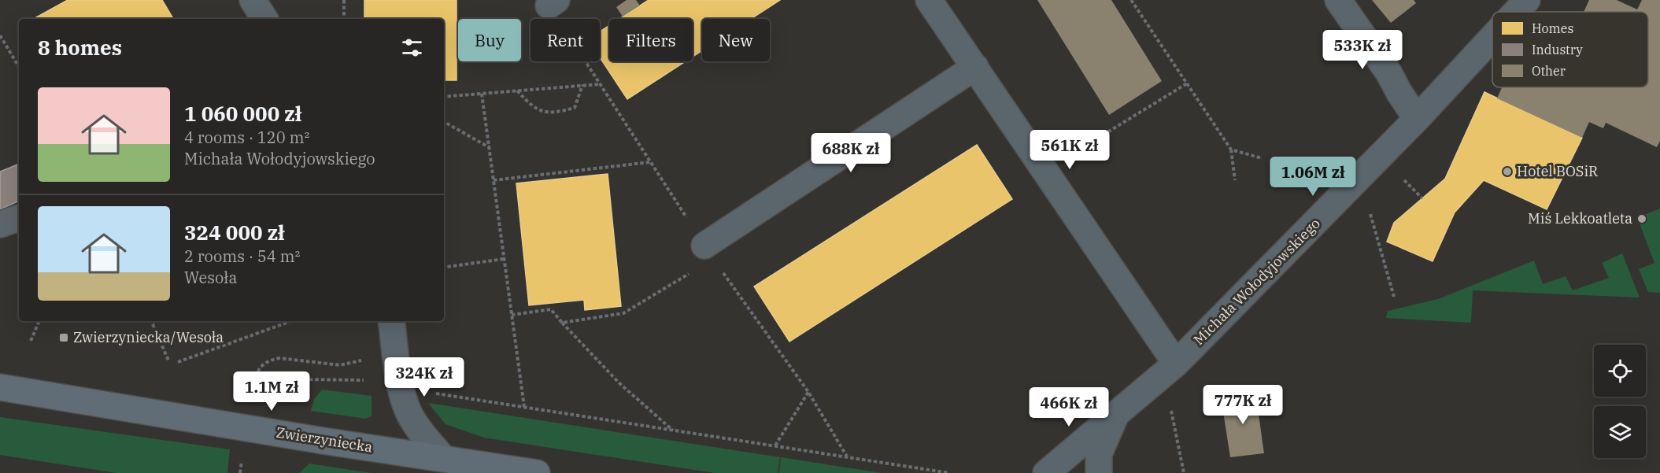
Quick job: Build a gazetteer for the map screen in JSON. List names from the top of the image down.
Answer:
{
  "streets": {
    "main road": ["Zwierzyniecka"],
    "street": ["Michała Wołodyjowskiego"]
  },
  "places": {
    "other": ["Hotel BOSiR", "Miś Lekkoatleta"],
    "transit": ["Zwierzyniecka/Wesoła"]
  },
  "legend": ["Homes", "Industry", "Other"],
  "page": {
    "chip": [
      "Buy",
      "Rent",
      "Filters",
      "New"
    ],
    "heading": "8 homes",
    "price": [
      "533K zł",
      "561K zł",
      "688K zł",
      "1.06M zł",
      "324K zł",
      "1.1M zł",
      "777K zł",
      "466K zł"
    ],
    "list": [
      {
        "name": "1 060 000 zł",
        "note": "4 rooms · 120 m² · Michała Wołodyjowskiego"
      },
      {
        "name": "324 000 zł",
        "note": "2 rooms · 54 m² · Wesoła"
      }
    ]
  }
}
